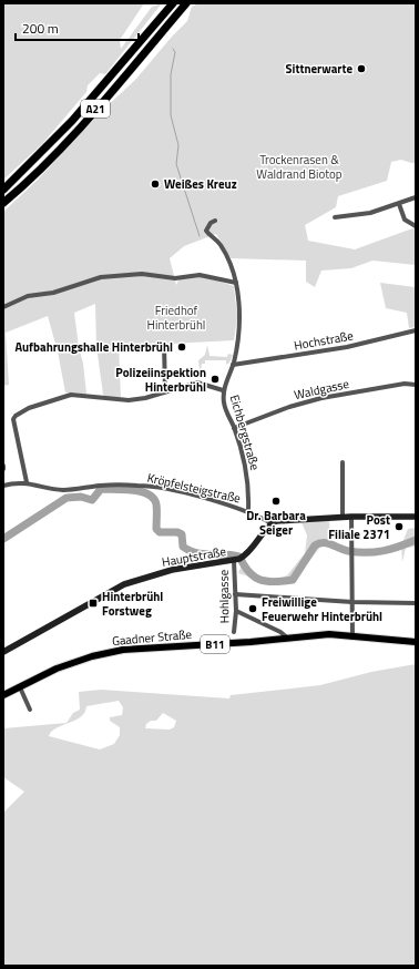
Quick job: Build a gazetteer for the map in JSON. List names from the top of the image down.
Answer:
{
  "streets": {
    "highway": ["A21"],
    "main road": ["Hauptstraße", "Gaadner Straße", "B11"],
    "street": [
      "Hochstraße",
      "Waldgasse",
      "Eichbergstraße",
      "Kröpfelsteigstraße",
      "Hohlgasse"
    ]
  },
  "crossings": [
    ["Hochstraße", "Eichbergstraße"],
    ["Waldgasse", "Eichbergstraße"],
    ["Eichbergstraße", "Kröpfelsteigstraße"],
    ["Hauptstraße", "Hohlgasse"]
  ],
  "parks": ["Trockenrasen & Waldrand Biotop", "Friedhof Hinterbrühl"],
  "places": {
    "other": [
      "Sittnerwarte",
      "Weißes Kreuz",
      "Aufbahrungshalle Hinterbrühl",
      "Polizeiinspektion Hinterbrühl",
      "Dr. Barbara Seiger",
      "Post Filiale 2371",
      "Freiwillige Feuerwehr Hinterbrühl"
    ],
    "transit": ["Hinterbrühl Forstweg"]
  },
  "scale_bar": "200 m"
}
